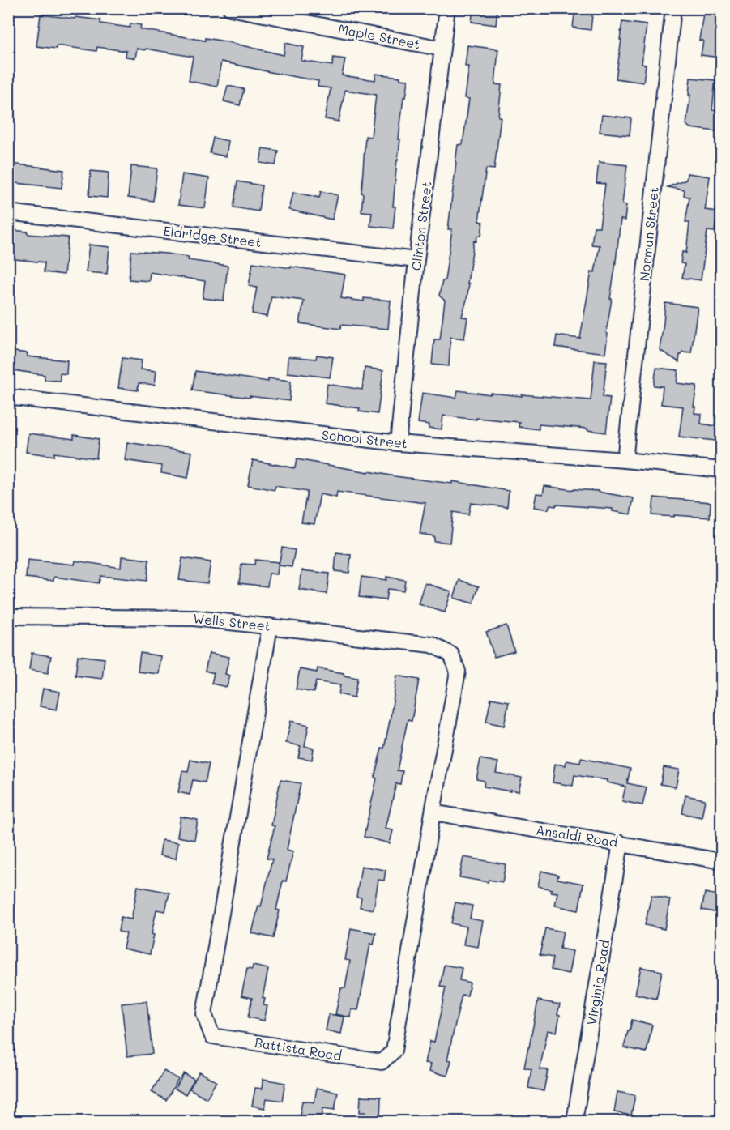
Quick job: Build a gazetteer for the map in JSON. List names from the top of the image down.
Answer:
{
  "streets": {
    "street": [
      "Maple Street",
      "Clinton Street",
      "Norman Street",
      "Eldridge Street",
      "School Street",
      "Wells Street",
      "Ansaldi Road",
      "Virginia Road",
      "Battista Road"
    ]
  },
  "crossings": [
    ["Maple Street", "Clinton Street"],
    ["Clinton Street", "Eldridge Street"],
    ["Clinton Street", "School Street"],
    ["Norman Street", "School Street"],
    ["Wells Street", "Battista Road"],
    ["Ansaldi Road", "Virginia Road"],
    ["Ansaldi Road", "Battista Road"]
  ]
}
